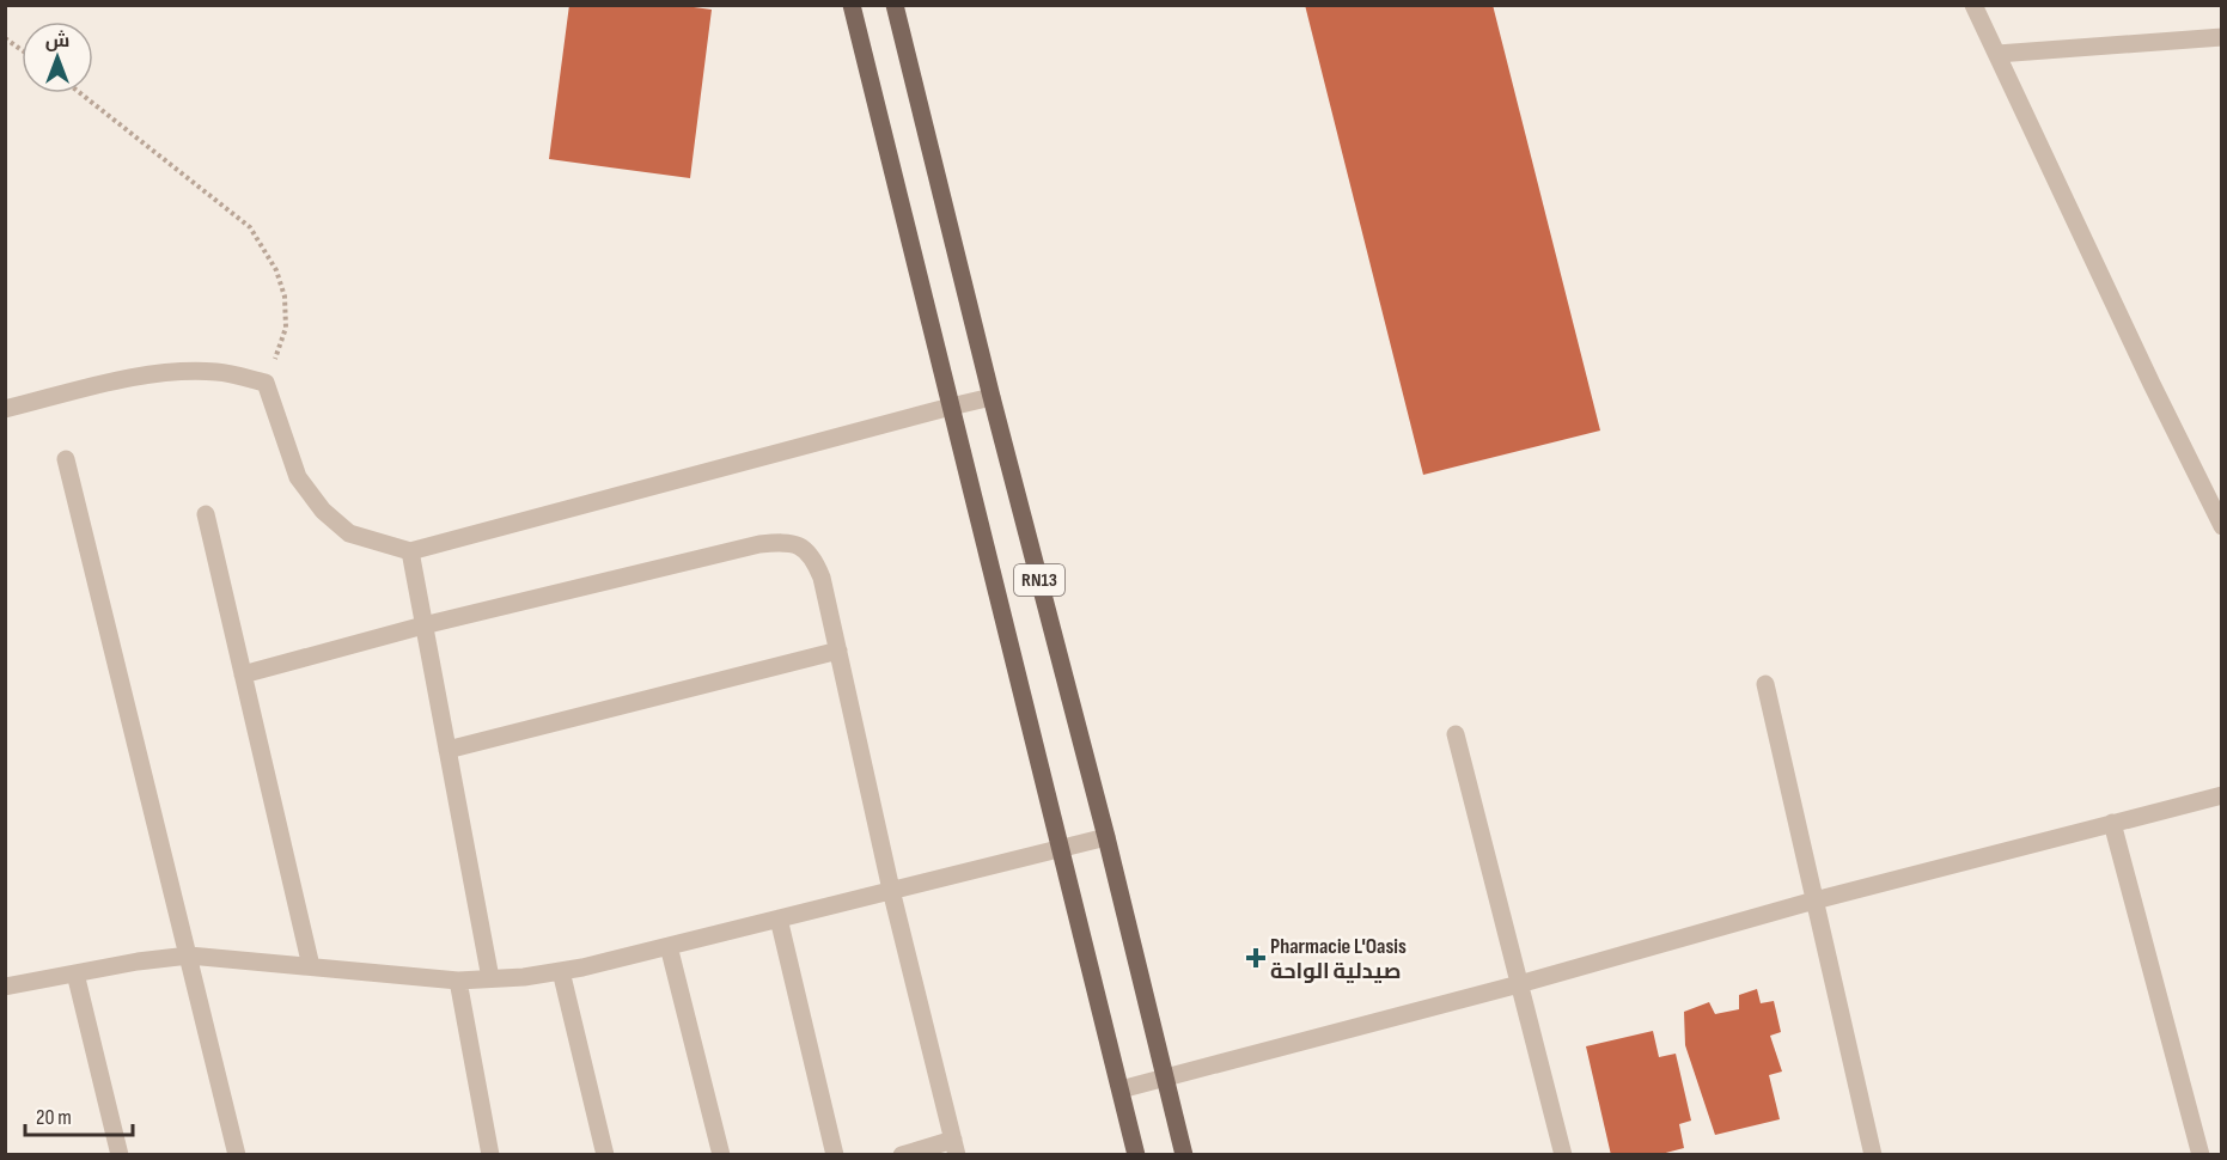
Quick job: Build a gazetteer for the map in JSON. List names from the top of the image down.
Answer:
{
  "streets": {
    "main road": ["RN13"]
  },
  "places": {
    "health": ["Pharmacie L'Oasis صيدلية الواحة"]
  },
  "scale_bar": "20 m",
  "north": "top"
}
